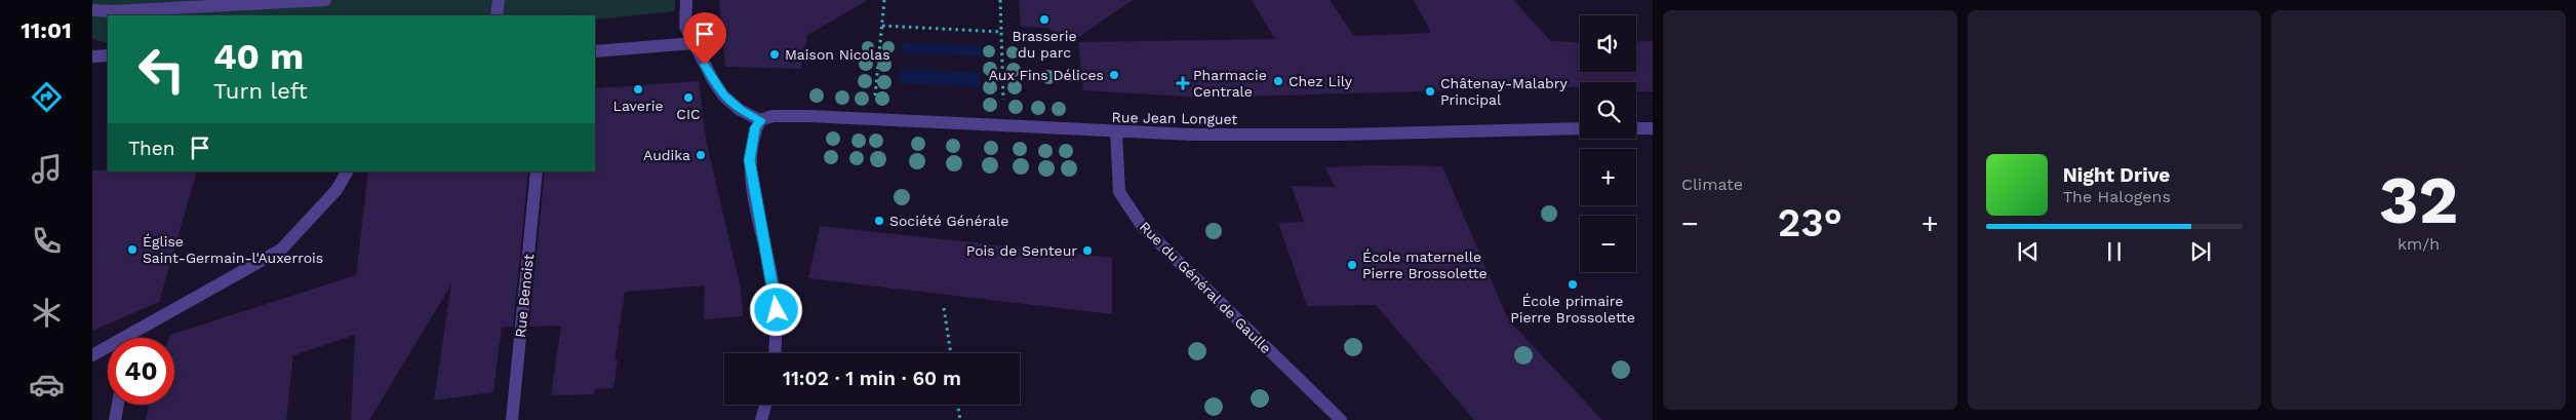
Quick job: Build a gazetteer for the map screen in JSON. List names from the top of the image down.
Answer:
{
  "streets": {
    "street": ["Rue Jean Longuet", "Rue du Général de Gaulle", "Rue Benoist"]
  },
  "crossings": [
    ["Rue Jean Longuet", "Rue du Général de Gaulle"]
  ],
  "places": {
    "other": [
      "Brasserie du parc",
      "Maison Nicolas",
      "Aux Fins Délices",
      "Chez Lily",
      "Laverie",
      "Châtenay-Malabry Principal",
      "CIC",
      "Audika",
      "Société Générale",
      "Église Saint-Germain-l'Auxerrois",
      "Pois de Senteur",
      "École maternelle Pierre Brossolette",
      "École primaire Pierre Brossolette"
    ],
    "health": ["Pharmacie Centrale"]
  },
  "page": {
    "tabs": "11:01",
    "tile": [
      "Climate",
      ["32", "km/h"]
    ],
    "map_buttons": ["+", "−"],
    "turn": ["40 m", "Turn left"],
    "then": "Then",
    "song": ["Night Drive", "The Halogens"],
    "heat": ["−", "23°", "+"],
    "limit": "40",
    "trip": "11:02 · 1 min · 60 m"
  }
}
